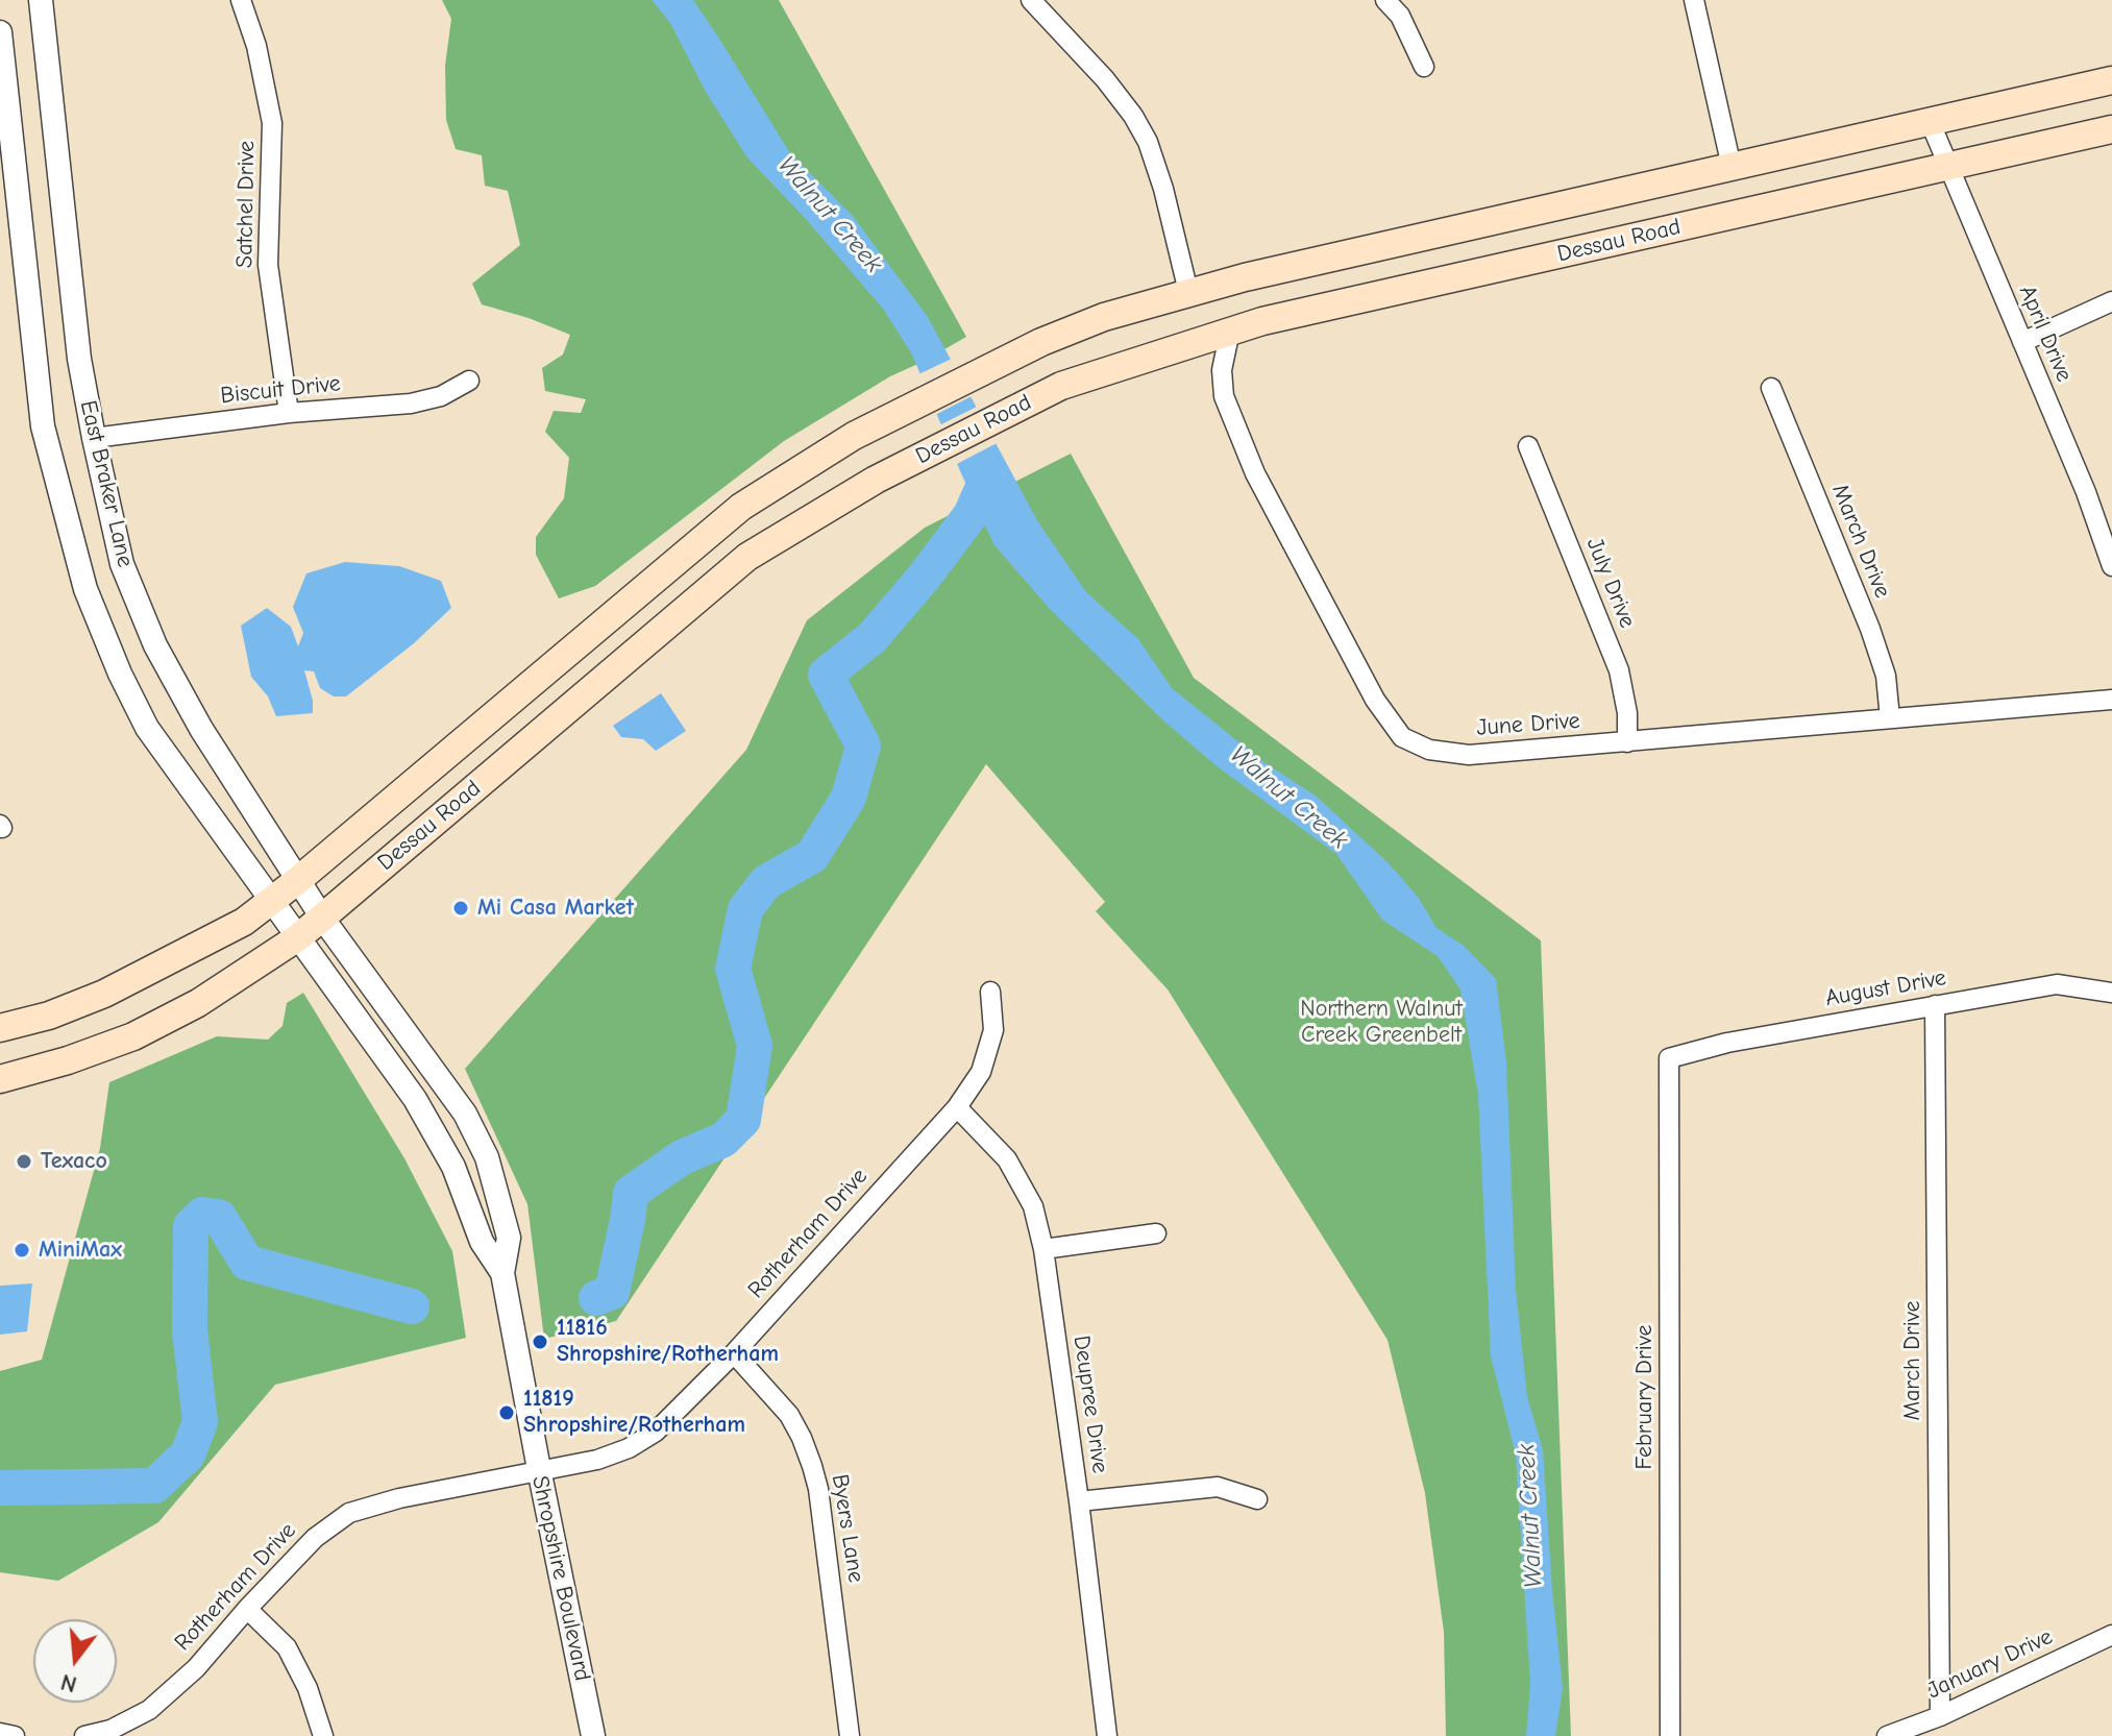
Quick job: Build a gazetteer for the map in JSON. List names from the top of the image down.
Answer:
{
  "streets": {
    "main road": ["Dessau Road"],
    "street": [
      "Satchel Drive",
      "April Drive",
      "Biscuit Drive",
      "East Braker Lane",
      "March Drive",
      "July Drive",
      "June Drive",
      "August Drive",
      "Rotherham Drive",
      "February Drive",
      "Deupree Drive",
      "Byers Lane",
      "Shropshire Boulevard",
      "January Drive"
    ]
  },
  "crossings": [
    ["Satchel Drive", "Biscuit Drive"],
    ["Dessau Road", "April Drive"],
    ["Dessau Road", "East Braker Lane"],
    ["Dessau Road", "June Drive"],
    ["Dessau Road", "Shropshire Boulevard"],
    ["Biscuit Drive", "East Braker Lane"],
    ["East Braker Lane", "Shropshire Boulevard"],
    ["March Drive", "June Drive"],
    ["March Drive", "August Drive"],
    ["March Drive", "January Drive"],
    ["July Drive", "June Drive"],
    ["August Drive", "February Drive"],
    ["Rotherham Drive", "Deupree Drive"],
    ["Rotherham Drive", "Byers Lane"],
    ["Rotherham Drive", "Shropshire Boulevard"]
  ],
  "water": ["Walnut Creek"],
  "parks": ["Northern Walnut Creek Greenbelt"],
  "places": [
    "Mi Casa Market",
    "Texaco",
    "MiniMax",
    "11816 Shropshire/Rotherham",
    "11819 Shropshire/Rotherham"
  ],
  "north": "bottom"
}
